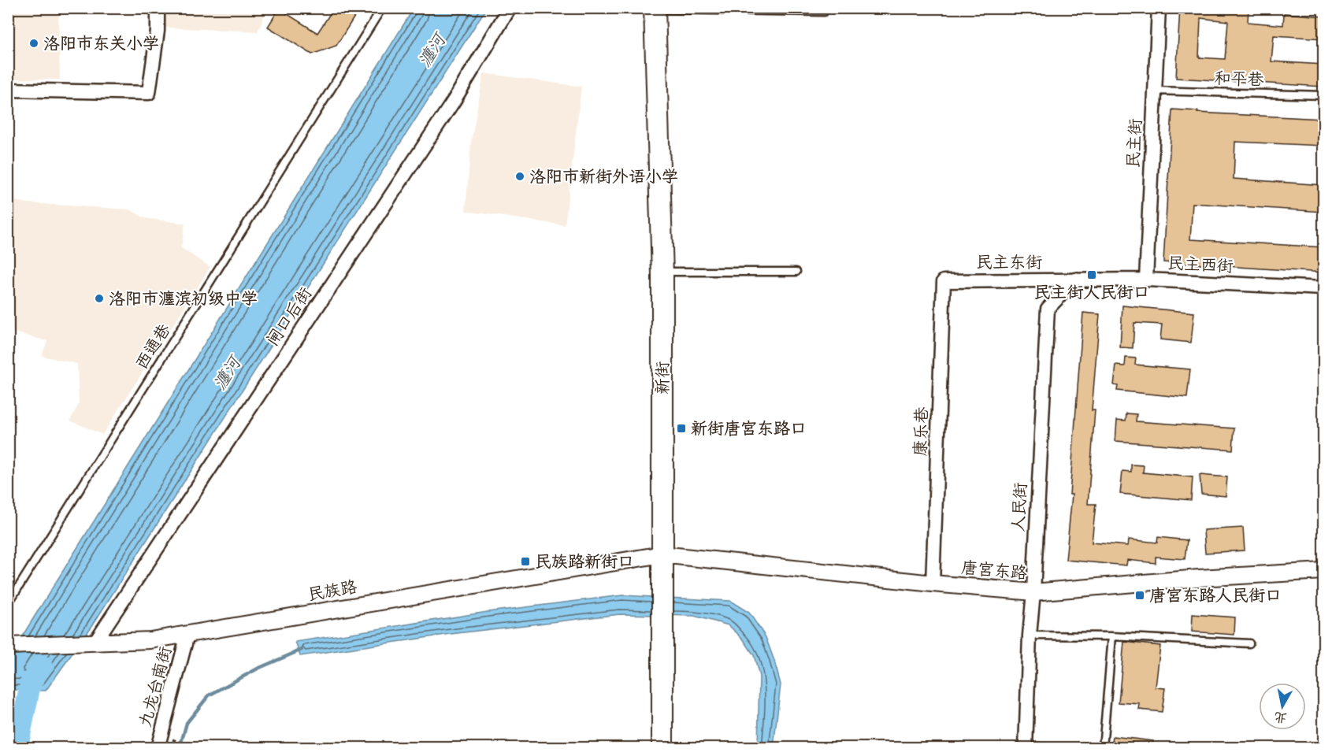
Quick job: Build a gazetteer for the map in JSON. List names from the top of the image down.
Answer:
{
  "streets": {
    "main road": ["新街"],
    "street": [
      "民主街",
      "民主东街",
      "民主西街",
      "闸口后街",
      "康乐巷",
      "人民街",
      "唐宫东路",
      "民族路",
      "九龙台南街"
    ],
    "lane": ["和平巷", "西通巷"]
  },
  "crossings": [
    ["和平巷", "民主街"],
    ["民主街", "民主西街"],
    ["民主东街", "民主西街"],
    ["民主东街", "康乐巷"],
    ["民主东街", "人民街"],
    ["民主西街", "人民街"],
    ["闸口后街", "民族路"],
    ["新街", "唐宫东路"],
    ["新街", "民族路"],
    ["康乐巷", "唐宫东路"],
    ["人民街", "唐宫东路"],
    ["唐宫东路", "民族路"],
    ["民族路", "九龙台南街"]
  ],
  "water": ["瀍河"],
  "places": {
    "other": ["洛阳市东关小学", "洛阳市新街外语小学", "洛阳市瀍滨初级中学"],
    "transit": [
      "民主街人民街口",
      "新街唐宫东路口",
      "民族路新街口",
      "唐宫东路人民街口"
    ]
  },
  "north": "bottom"
}
